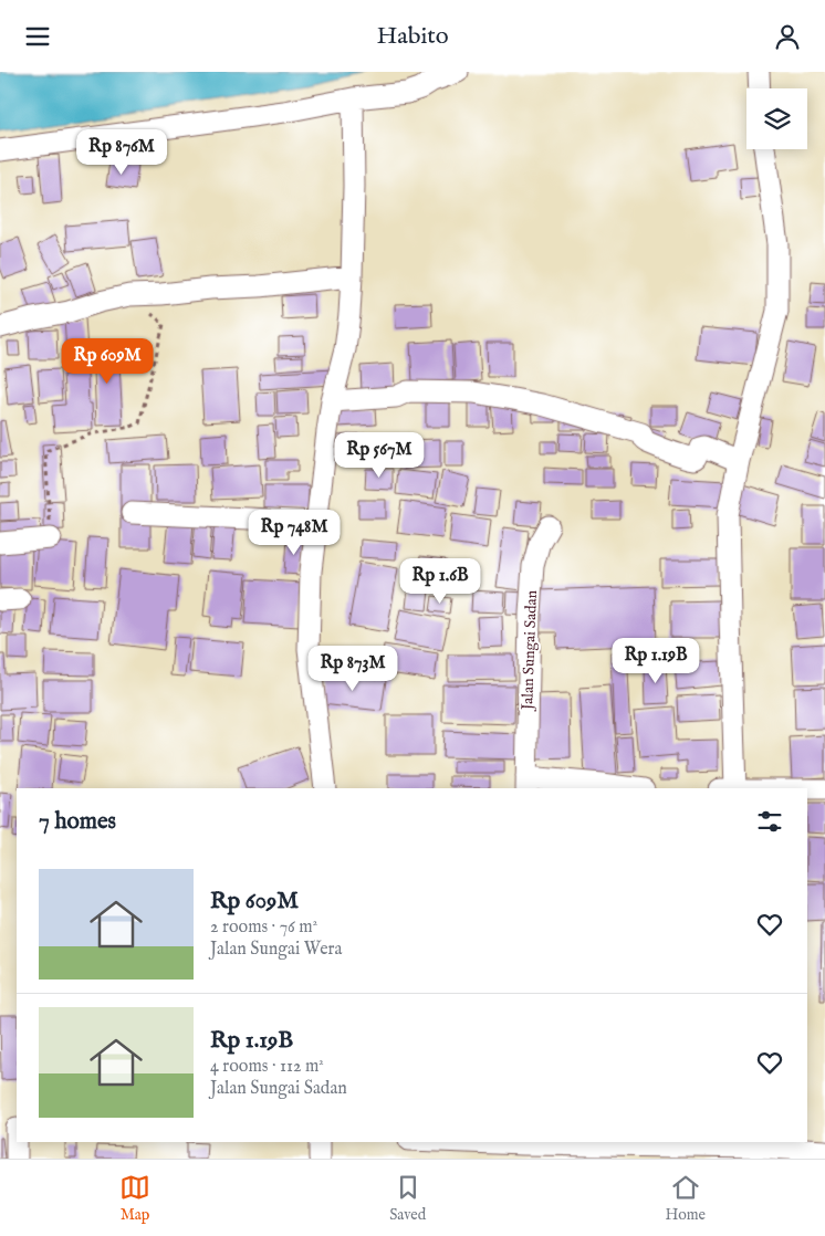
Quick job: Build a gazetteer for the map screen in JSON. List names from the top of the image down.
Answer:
{
  "streets": {
    "street": ["Jalan Sungai Sadan"]
  },
  "page": {
    "header": "Habito",
    "price": [
      "Rp 876M",
      "Rp 609M",
      "Rp 567M",
      "Rp 748M",
      "Rp 1.6B",
      "Rp 1.19B",
      "Rp 873M"
    ],
    "heading": "7 homes",
    "list": [
      {
        "name": "Rp 609M",
        "note": "2 rooms · 76 m² · Jalan Sungai Wera"
      },
      {
        "name": "Rp 1.19B",
        "note": "4 rooms · 112 m² · Jalan Sungai Sadan"
      }
    ],
    "tabs": ["Map", "Saved", "Home"]
  }
}
